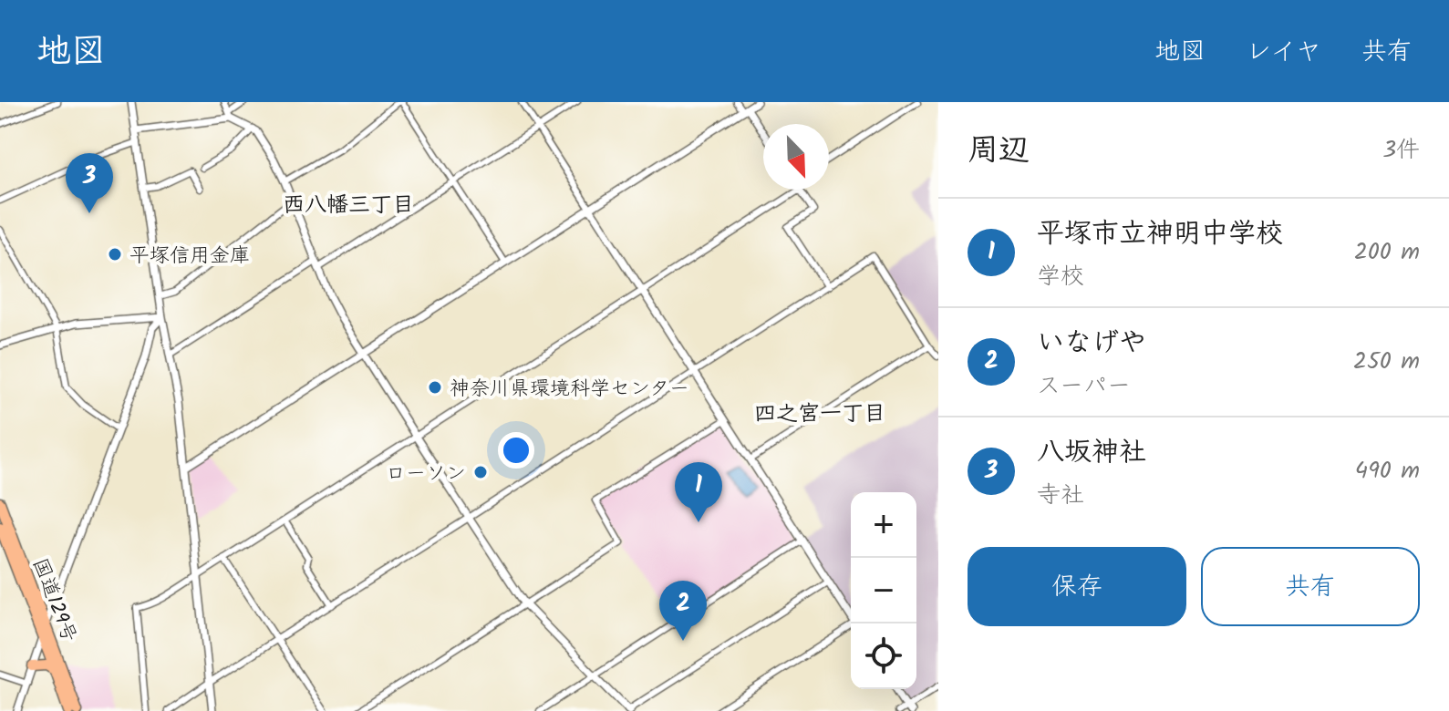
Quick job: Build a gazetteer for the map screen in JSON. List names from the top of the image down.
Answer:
{
  "streets": {
    "highway": ["国道129号"]
  },
  "districts": ["西八幡三丁目", "四之宮一丁目"],
  "places": ["平塚信用金庫", "神奈川県環境科学センター", "ローソン"],
  "north": "bottom right",
  "page": {
    "header": "地図",
    "nav": ["地図", "レイヤ", "共有"],
    "heading": ["周辺", "3件"],
    "pins": ["3", "1", "2"],
    "list": [
      {
        "mark": "1",
        "name": "平塚市立神明中学校",
        "note": "学校",
        "value": "200 m"
      },
      {
        "mark": "2",
        "name": "いなげや",
        "note": "スーパー",
        "value": "250 m"
      },
      {
        "mark": "3",
        "name": "八坂神社",
        "note": "寺社",
        "value": "490 m"
      }
    ],
    "map_buttons": ["+", "−"],
    "buttons": ["保存", "共有"]
  }
}
